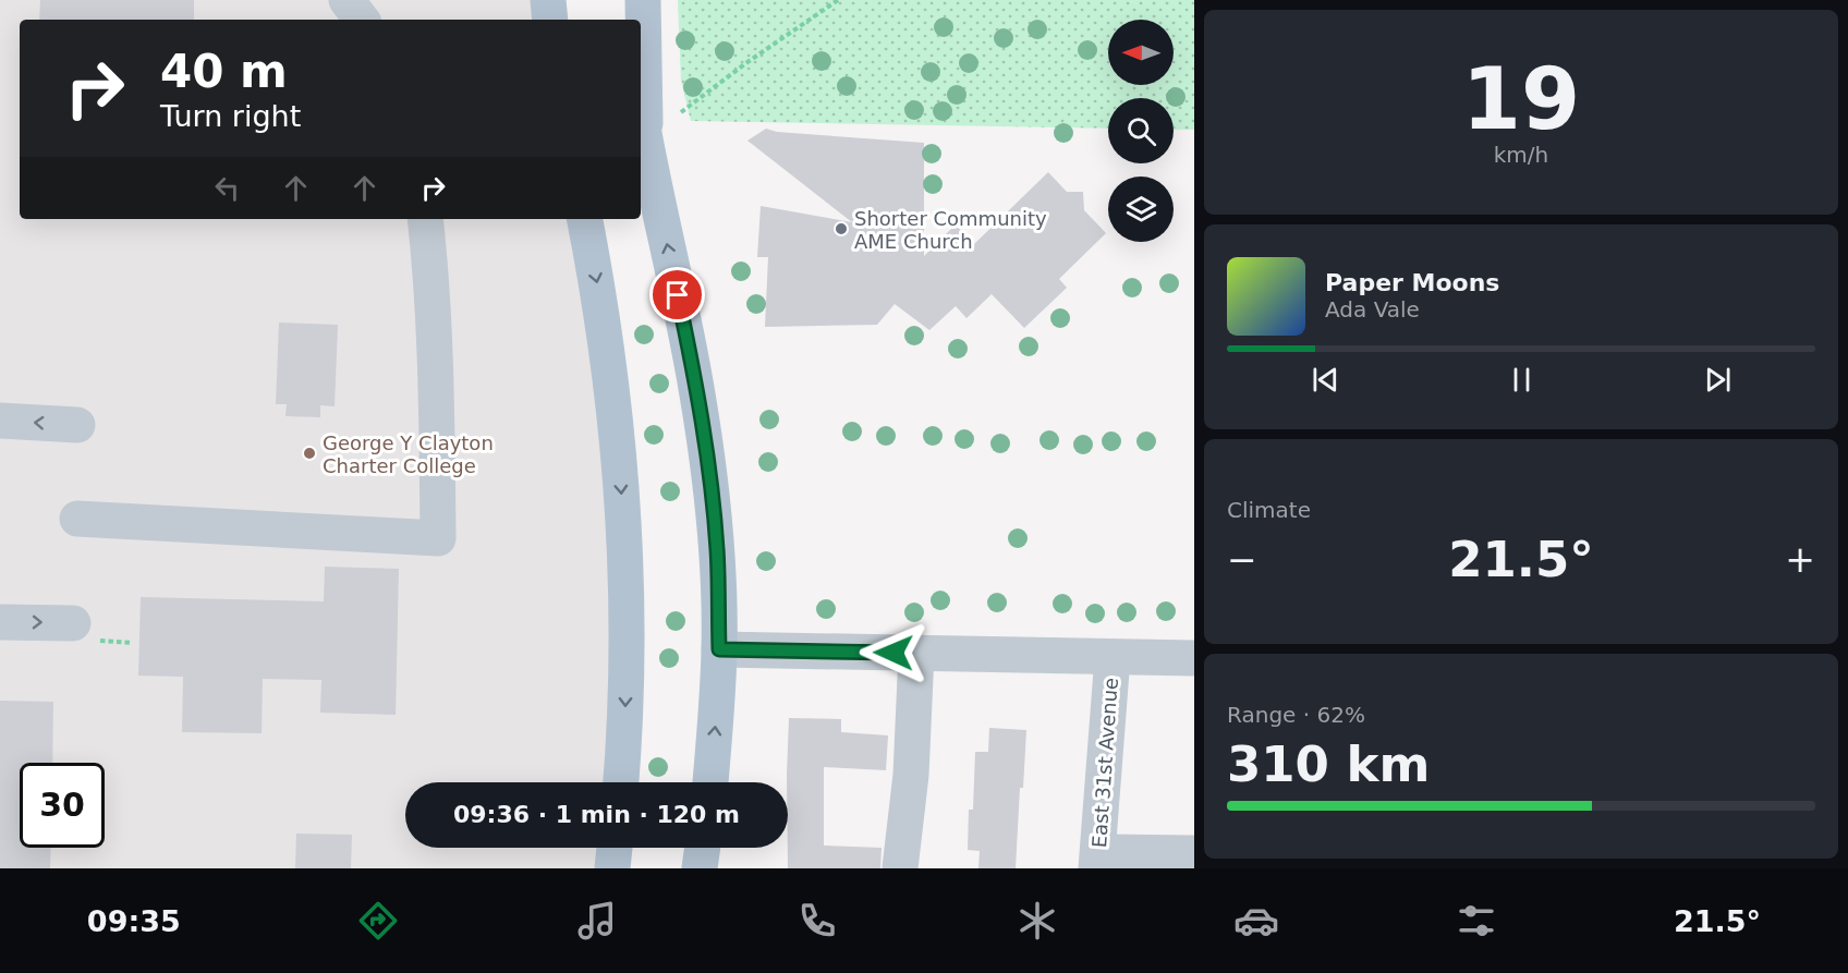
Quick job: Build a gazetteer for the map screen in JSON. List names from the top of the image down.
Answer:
{
  "streets": {
    "street": ["East 31st Avenue"]
  },
  "places": ["Shorter Community AME Church", "George Y Clayton Charter College"],
  "north": "left",
  "page": {
    "tile": [
      ["19", "km/h"],
      "Climate",
      ["Range · 62%", "310 km"]
    ],
    "turn": ["40 m", "Turn right"],
    "song": ["Paper Moons", "Ada Vale"],
    "heat": ["−", "21.5°", "+"],
    "limit": "30",
    "trip": "09:36 · 1 min · 120 m",
    "tabs": ["09:35", "21.5°"]
  }
}
